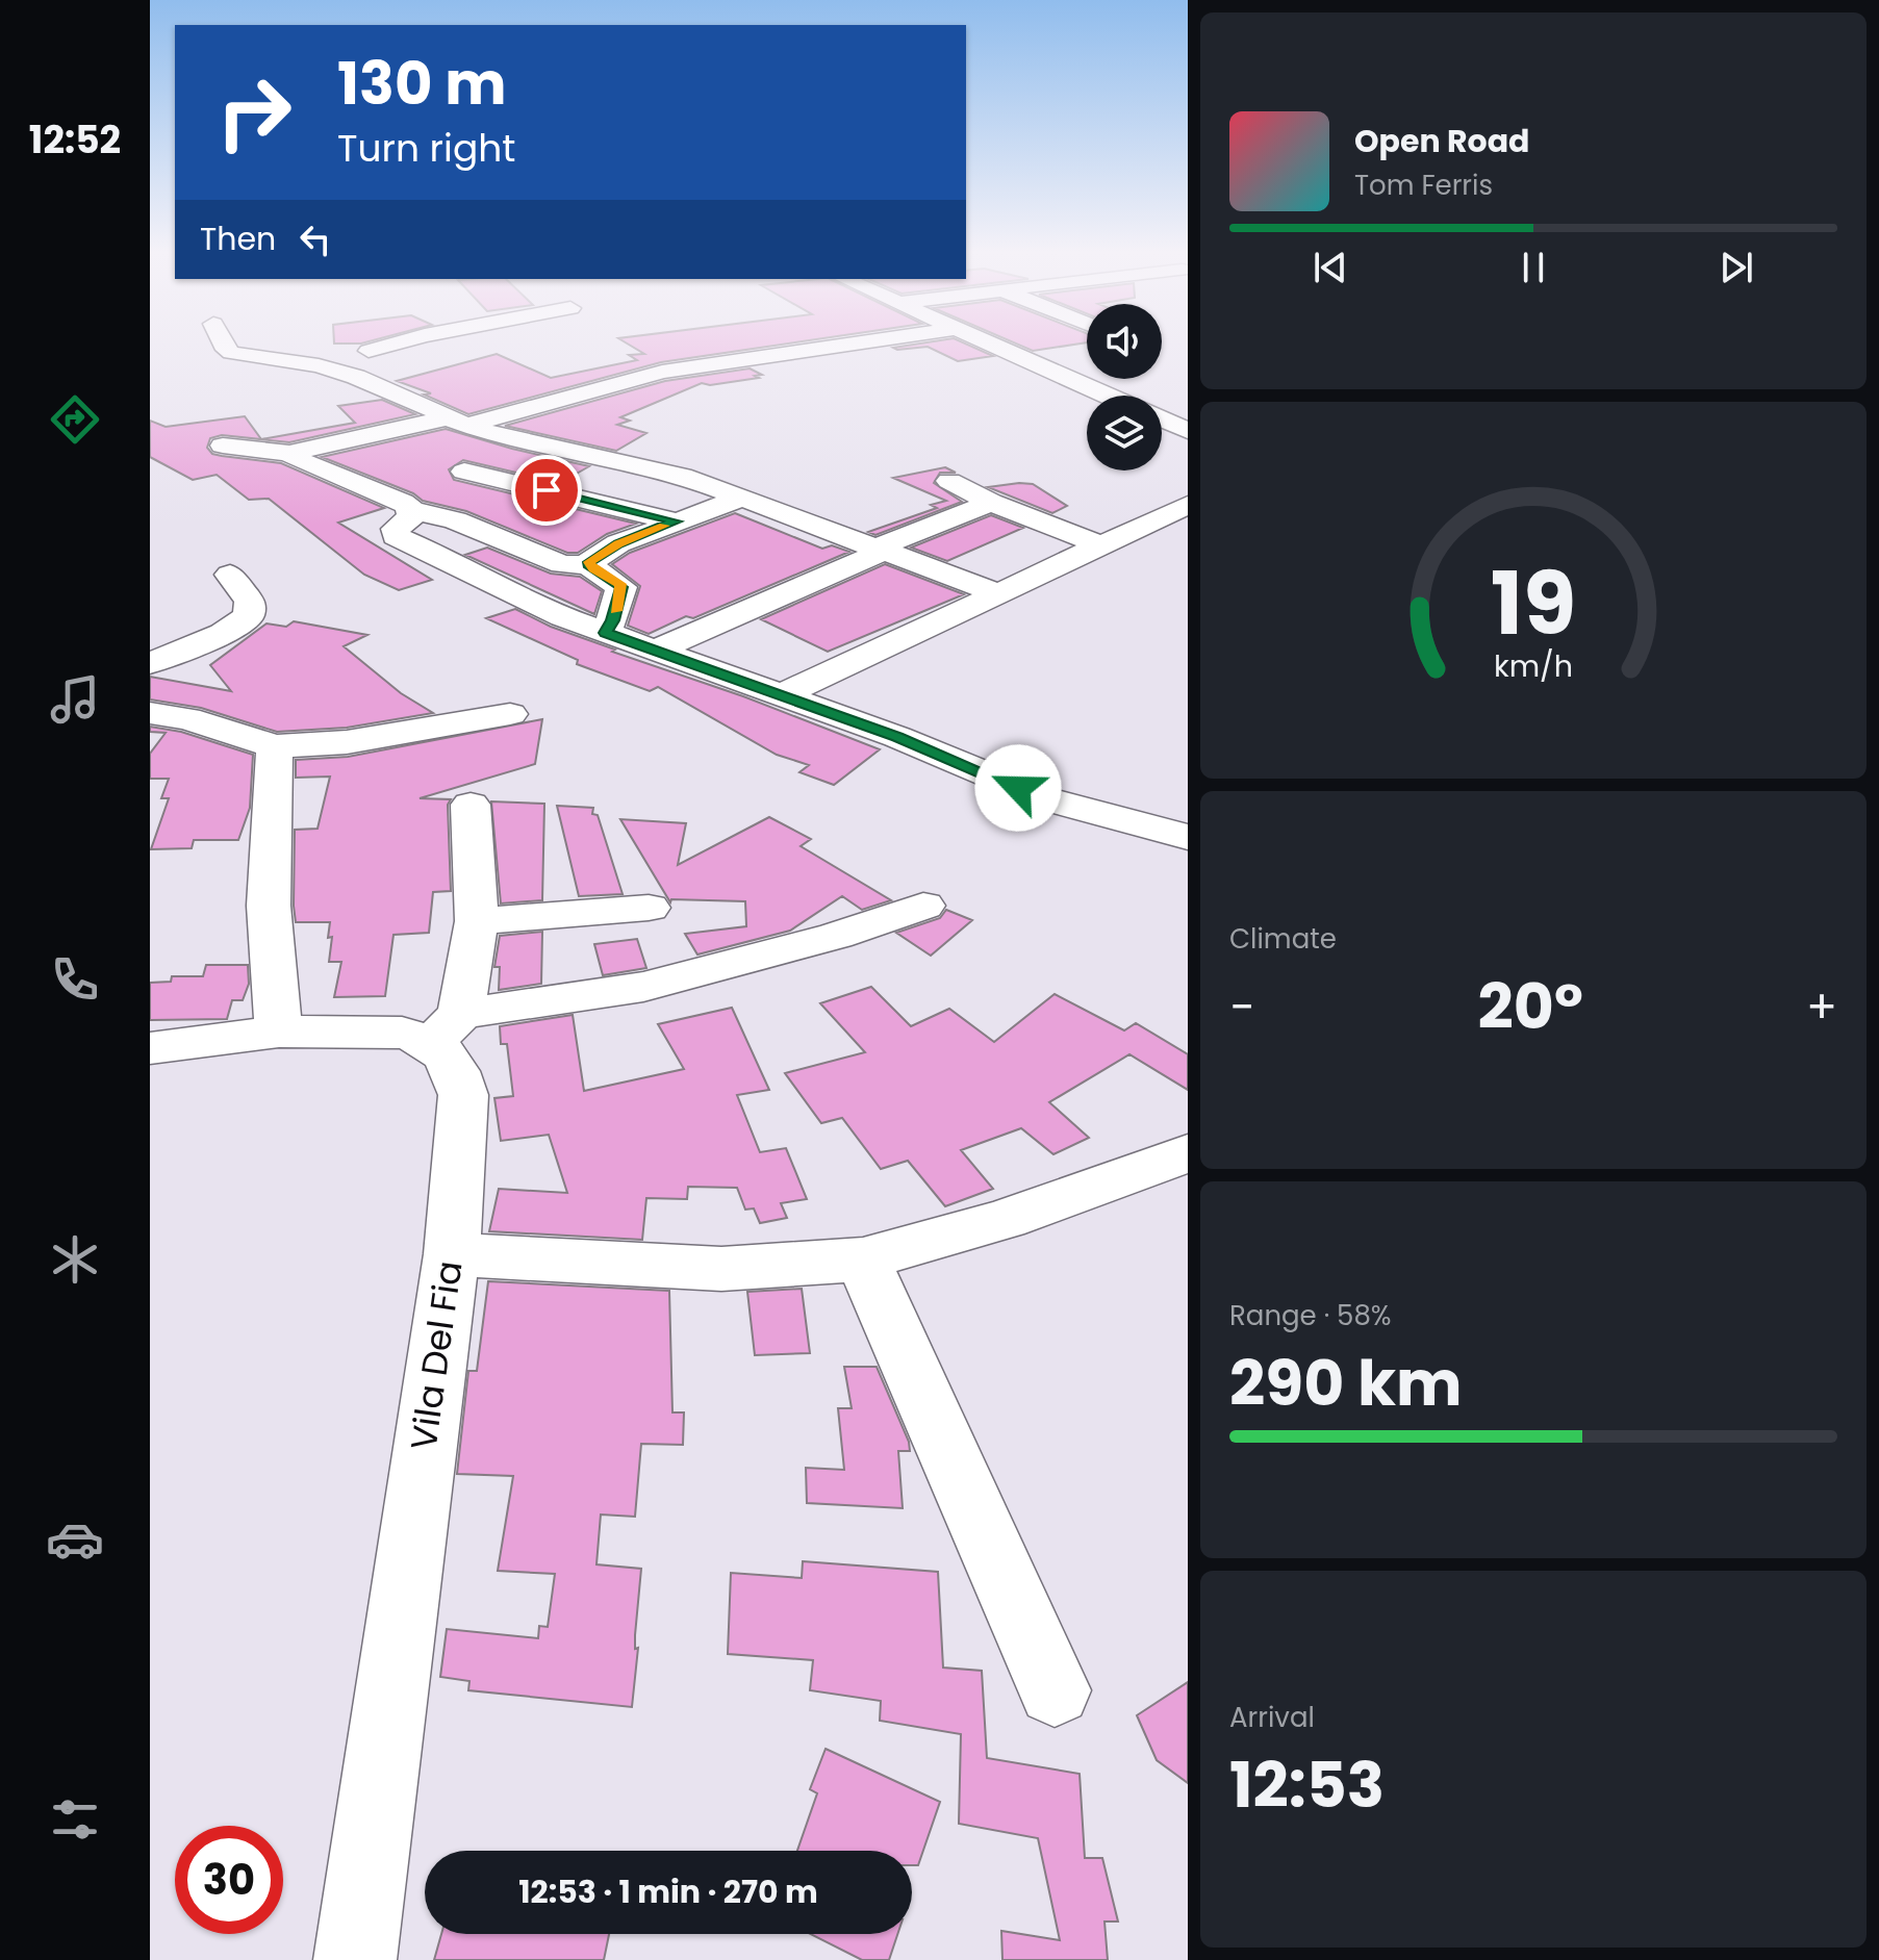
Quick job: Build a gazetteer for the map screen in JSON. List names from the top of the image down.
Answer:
{
  "streets": {
    "street": ["Vila Del Fia"]
  },
  "page": {
    "tabs": "12:52",
    "turn": ["130 m", "Turn right"],
    "song": ["Open Road", "Tom Ferris"],
    "then": "Then",
    "tile": [
      "Climate",
      ["Range · 58%", "290 km"],
      ["Arrival", "12:53"]
    ],
    "heat": ["−", "20°", "+"],
    "limit": "30",
    "trip": "12:53 · 1 min · 270 m",
    "gauge": ["19", "km/h"]
  }
}
